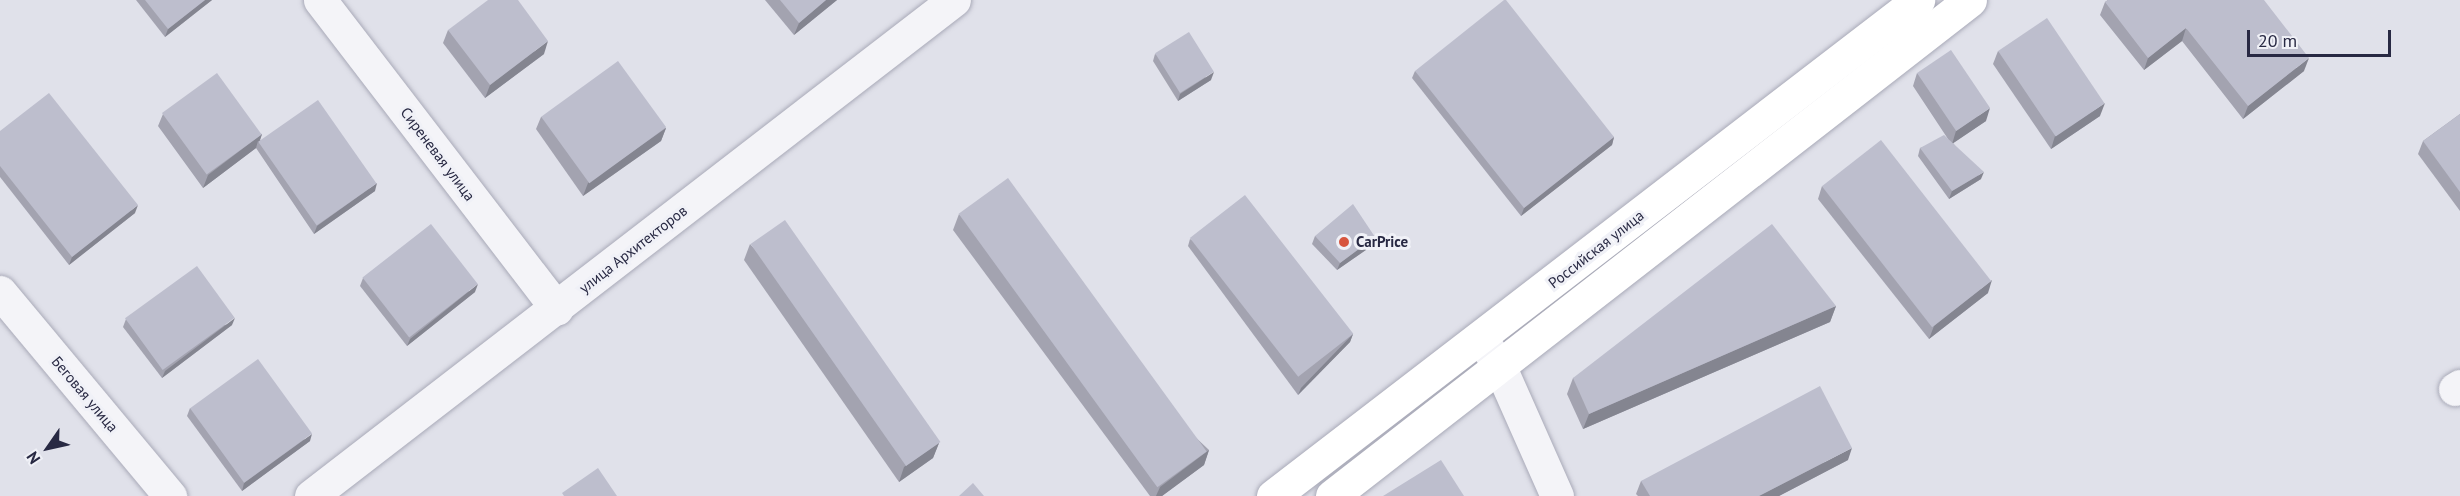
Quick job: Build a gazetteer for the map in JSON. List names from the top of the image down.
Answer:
{
  "streets": {
    "main road": ["Российская улица"],
    "street": ["Сиреневая улица", "улица Архитекторов", "Беговая улица"]
  },
  "crossings": [
    ["Сиреневая улица", "улица Архитекторов"]
  ],
  "places": ["CarPrice"],
  "scale_bar": "20 m",
  "north": "bottom left"
}
